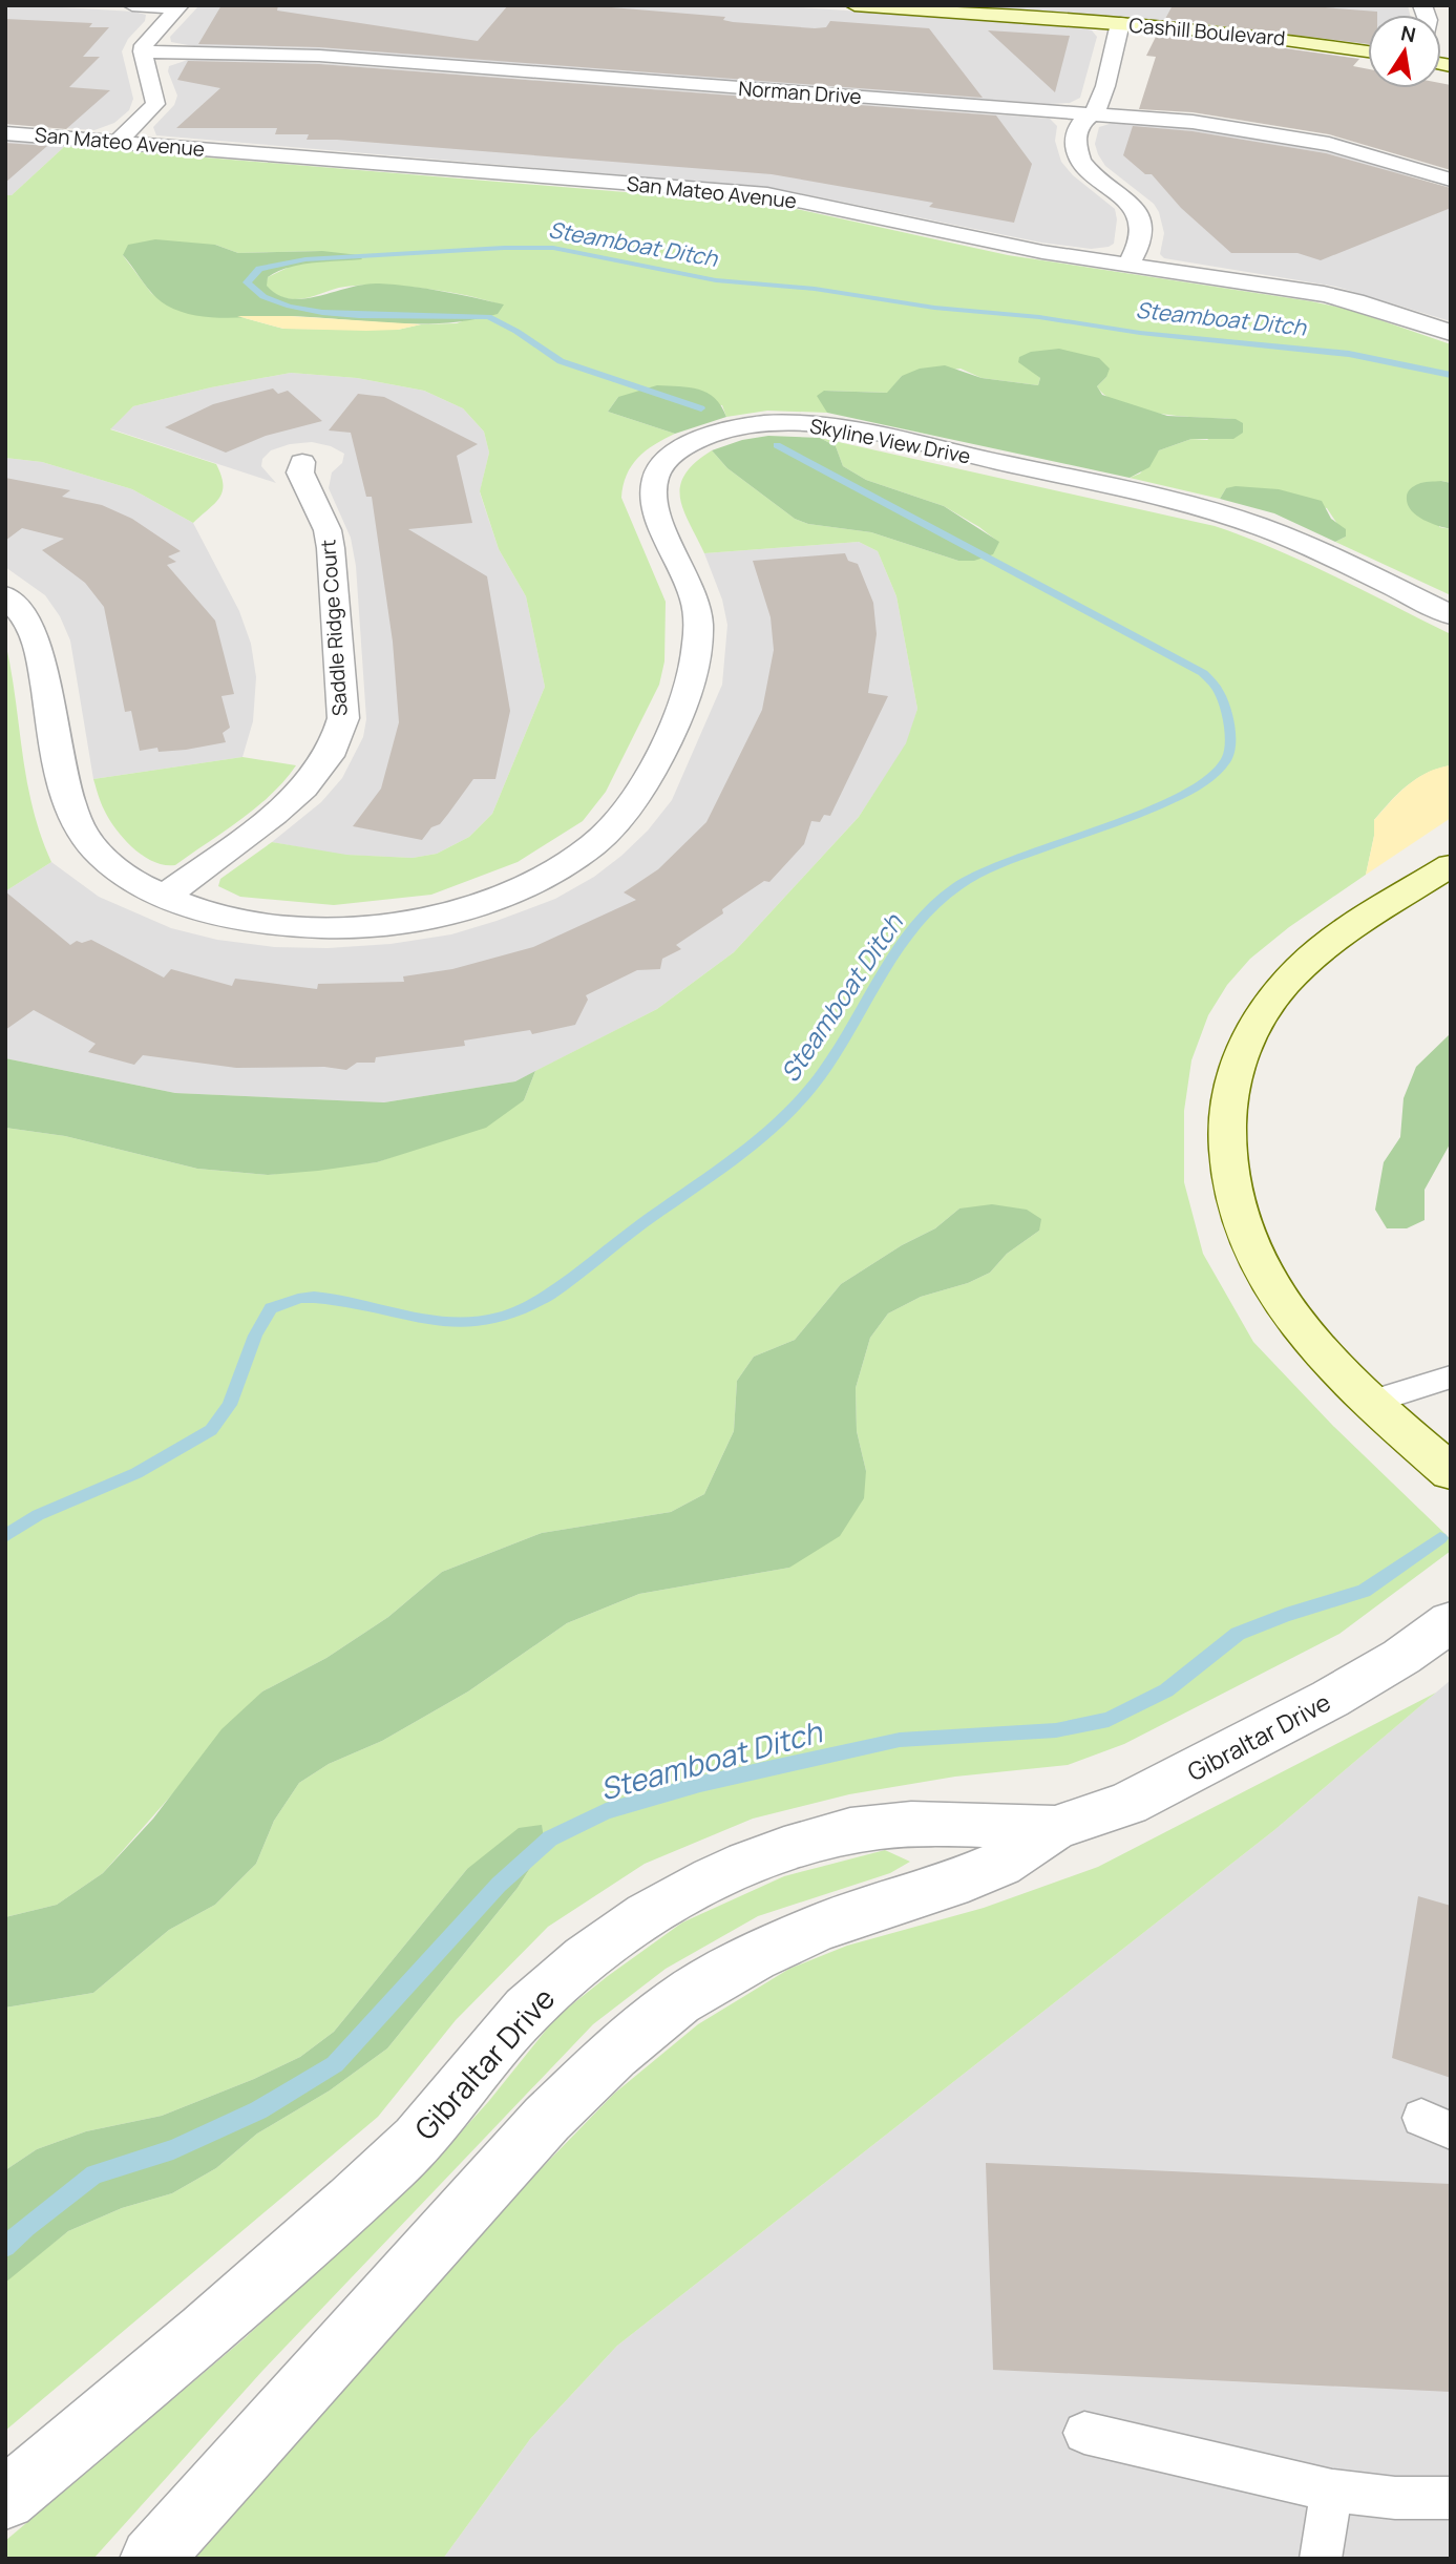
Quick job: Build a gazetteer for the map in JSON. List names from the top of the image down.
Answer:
{
  "streets": {
    "street": [
      "Cashill Boulevard",
      "Norman Drive",
      "San Mateo Avenue",
      "Skyline View Drive",
      "Saddle Ridge Court",
      "Gibraltar Drive"
    ]
  },
  "crossings": [
    ["Skyline View Drive", "Saddle Ridge Court"]
  ],
  "water": ["Steamboat Ditch"],
  "north": "top"
}
